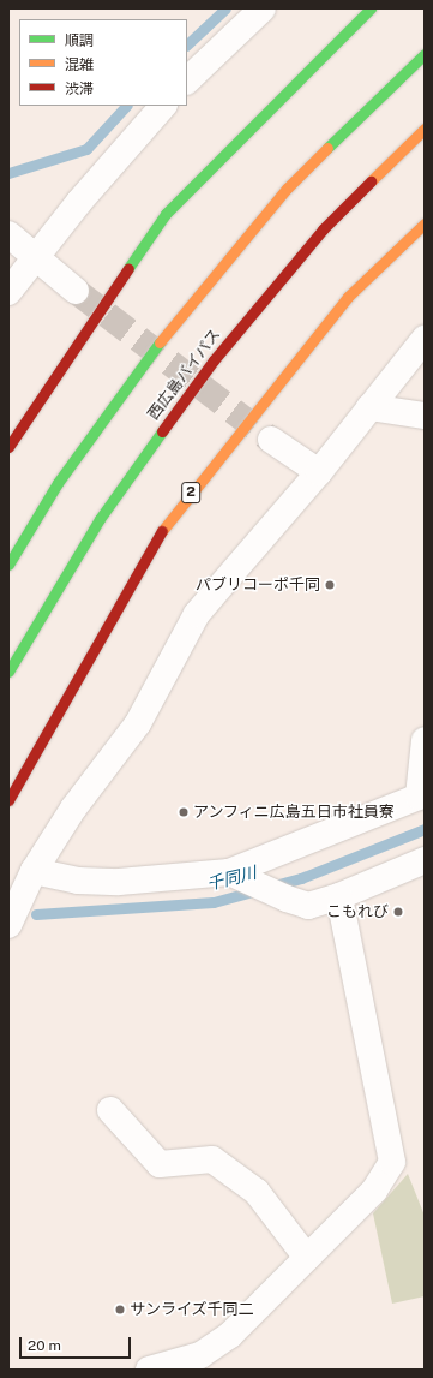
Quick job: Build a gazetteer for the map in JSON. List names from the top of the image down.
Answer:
{
  "streets": {
    "highway": ["西広島バイパス", "2"]
  },
  "water": ["千同川"],
  "places": [
    "パブリコーポ千同",
    "アンフィニ広島五日市社員寮",
    "こもれび",
    "サンライズ千同二"
  ],
  "legend": ["順調", "混雑", "渋滞"],
  "scale_bar": "20 m"
}
